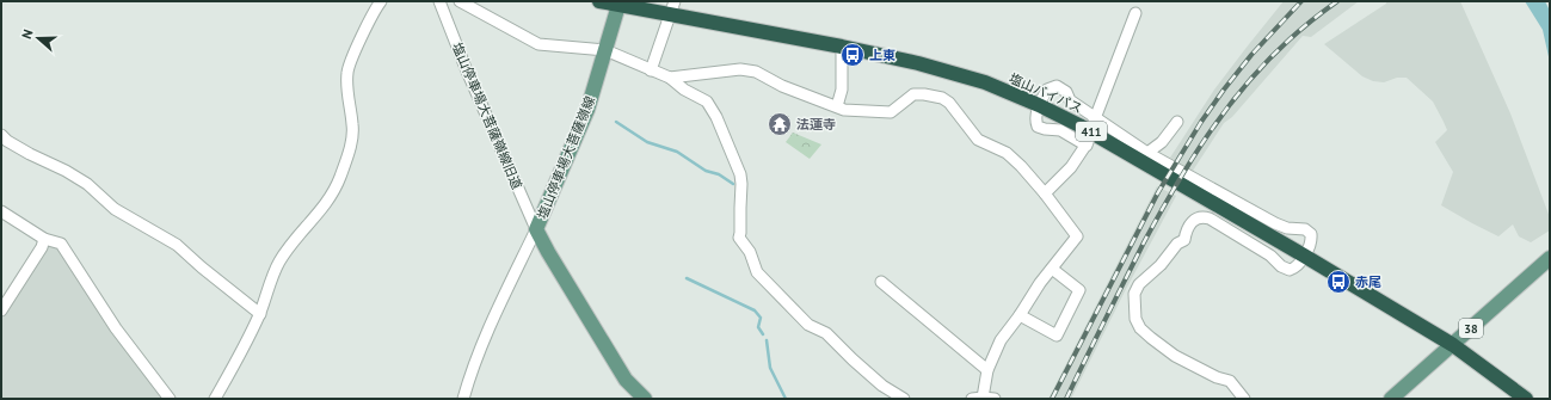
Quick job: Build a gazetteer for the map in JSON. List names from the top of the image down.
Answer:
{
  "streets": {
    "highway": ["塩山バイパス", "411"],
    "main road": ["塩山停車場大菩薩嶺線", "38"],
    "street": ["塩山停車場大菩薩嶺線旧道"]
  },
  "crossings": [
    ["塩山バイパス", "塩山停車場大菩薩嶺線"],
    ["塩山バイパス", "38"],
    ["塩山停車場大菩薩嶺線旧道", "塩山停車場大菩薩嶺線"]
  ],
  "places": {
    "bus stop": ["上東", "赤尾"],
    "temple": ["法蓮寺"]
  },
  "north": "left"
}
